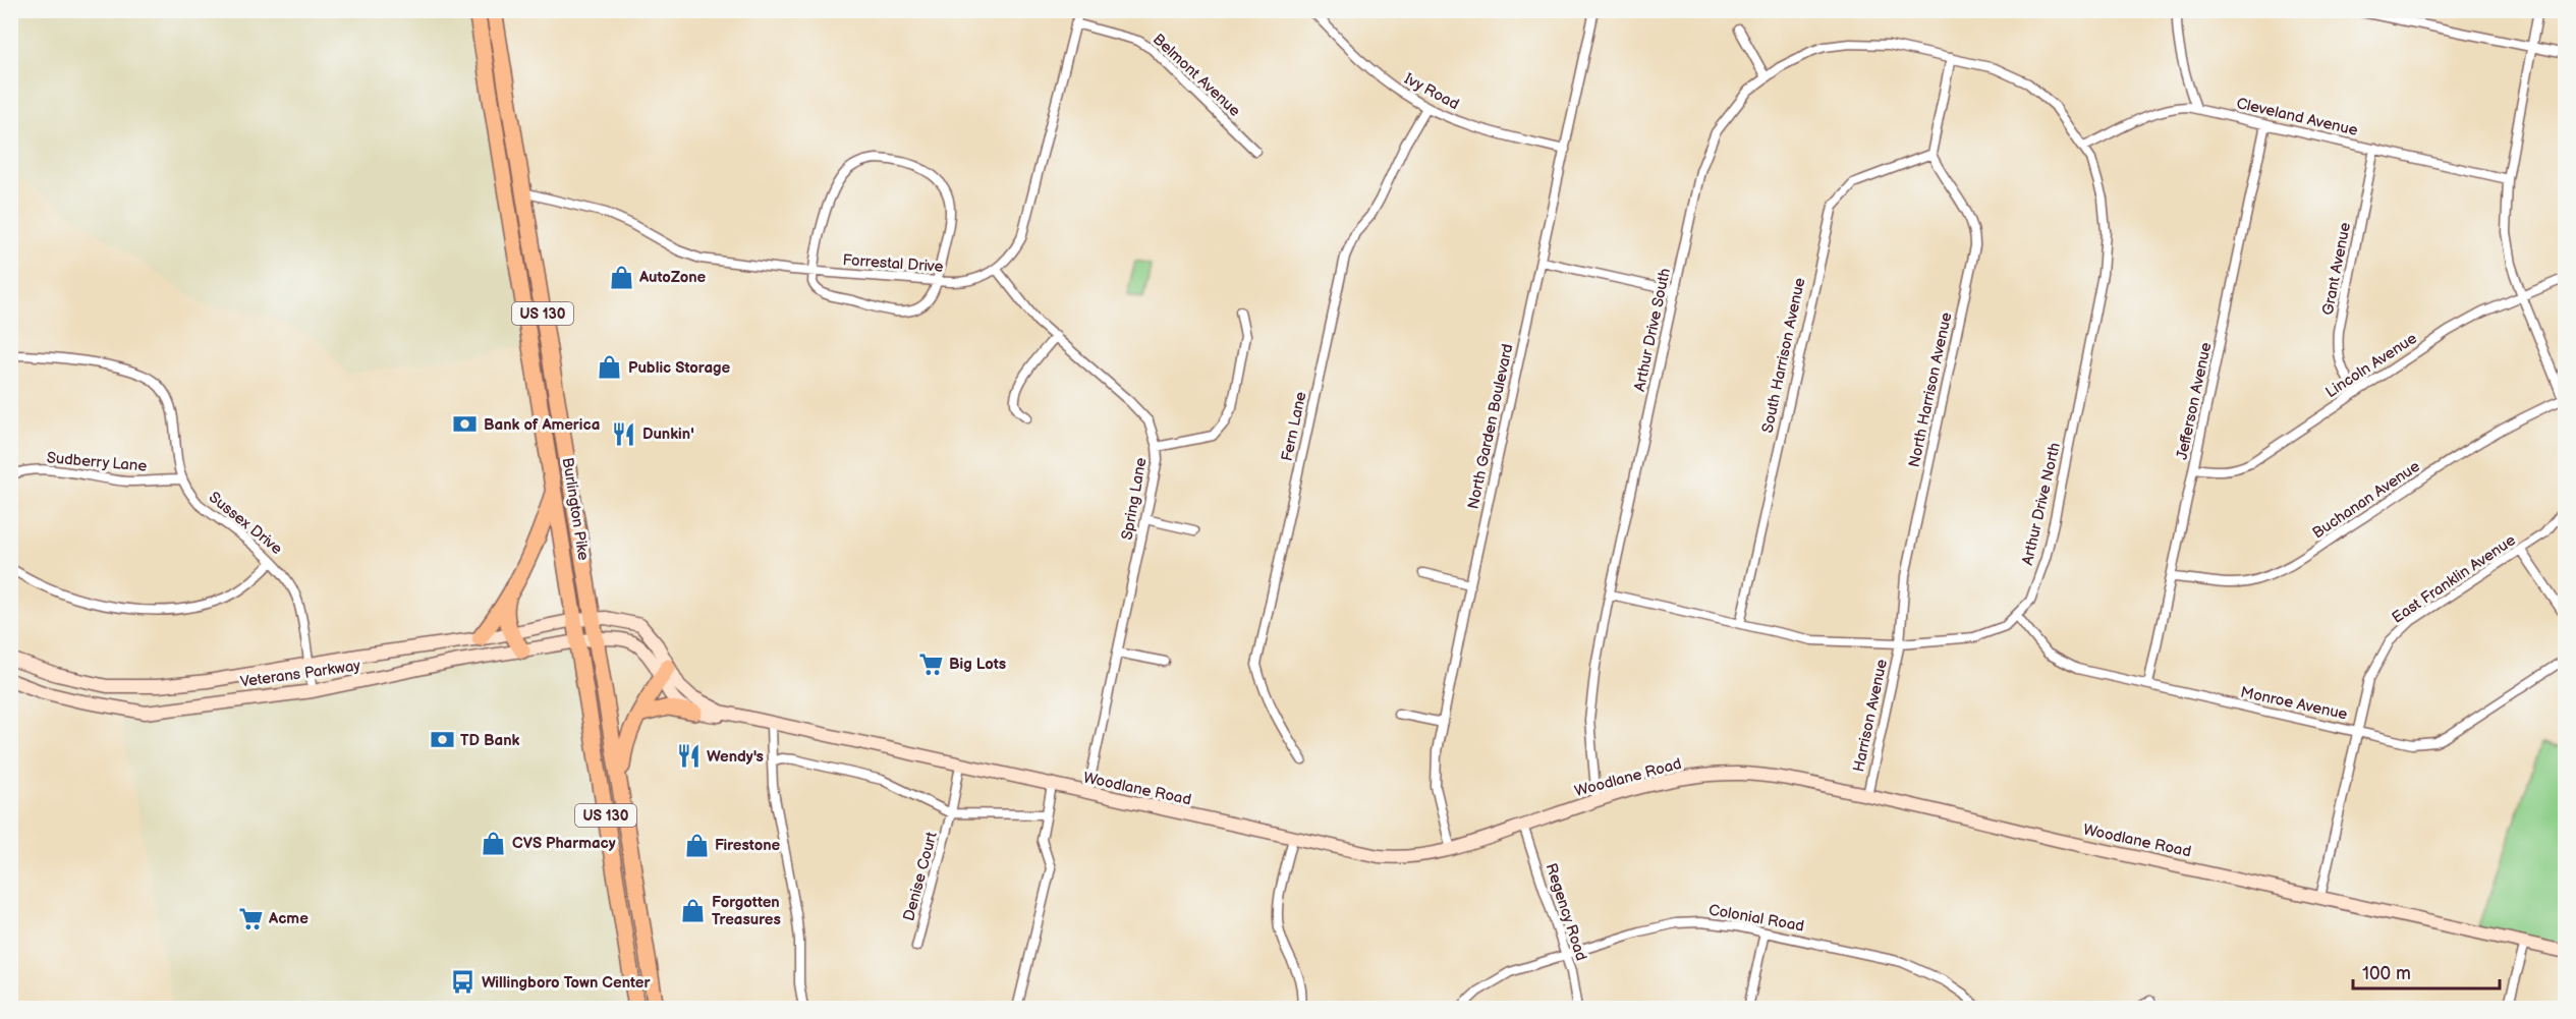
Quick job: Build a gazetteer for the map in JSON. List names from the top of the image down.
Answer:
{
  "streets": {
    "highway": ["US 130", "Burlington Pike"],
    "street": [
      "Belmont Avenue",
      "Ivy Road",
      "Cleveland Avenue",
      "Forrestal Drive",
      "Grant Avenue",
      "Arthur Drive South",
      "South Harrison Avenue",
      "Lincoln Avenue",
      "North Harrison Avenue",
      "Jefferson Avenue",
      "Fern Lane",
      "North Garden Boulevard",
      "Sudberry Lane",
      "Spring Lane",
      "Buchanan Avenue",
      "Arthur Drive North",
      "Sussex Drive",
      "East Franklin Avenue",
      "Veterans Parkway",
      "Monroe Avenue",
      "Harrison Avenue",
      "Woodlane Road",
      "Denise Court",
      "Regency Road",
      "Colonial Road"
    ]
  },
  "crossings": [
    ["Ivy Road", "Fern Lane"],
    ["Ivy Road", "North Garden Boulevard"],
    ["Cleveland Avenue", "Grant Avenue"],
    ["Cleveland Avenue", "Jefferson Avenue"],
    ["Cleveland Avenue", "Arthur Drive North"],
    ["Forrestal Drive", "Spring Lane"],
    ["Forrestal Drive", "Burlington Pike"],
    ["Grant Avenue", "Lincoln Avenue"],
    ["Arthur Drive South", "Arthur Drive North"],
    ["Arthur Drive South", "Woodlane Road"],
    ["South Harrison Avenue", "North Harrison Avenue"],
    ["South Harrison Avenue", "Arthur Drive North"],
    ["Lincoln Avenue", "Jefferson Avenue"],
    ["North Harrison Avenue", "Arthur Drive North"],
    ["North Harrison Avenue", "Harrison Avenue"],
    ["Jefferson Avenue", "Buchanan Avenue"],
    ["Jefferson Avenue", "Monroe Avenue"],
    ["North Garden Boulevard", "Woodlane Road"],
    ["Sudberry Lane", "Sussex Drive"],
    ["Spring Lane", "Woodlane Road"],
    ["Arthur Drive North", "Monroe Avenue"],
    ["Arthur Drive North", "Harrison Avenue"],
    ["Burlington Pike", "Veterans Parkway"],
    ["Burlington Pike", "Woodlane Road"],
    ["Sussex Drive", "Veterans Parkway"],
    ["East Franklin Avenue", "Monroe Avenue"],
    ["East Franklin Avenue", "Woodlane Road"],
    ["Veterans Parkway", "Woodlane Road"],
    ["Harrison Avenue", "Woodlane Road"],
    ["Woodlane Road", "Denise Court"],
    ["Woodlane Road", "Regency Road"],
    ["Regency Road", "Colonial Road"]
  ],
  "places": {
    "shop": [
      "AutoZone",
      "Public Storage",
      "CVS Pharmacy",
      "Firestone",
      "Forgotten Treasures"
    ],
    "bank": ["Bank of America", "TD Bank"],
    "restaurant": ["Dunkin'", "Wendy's"],
    "supermarket": ["Big Lots", "Acme"],
    "bus stop": ["Willingboro Town Center"]
  },
  "scale_bar": "100 m"
}
